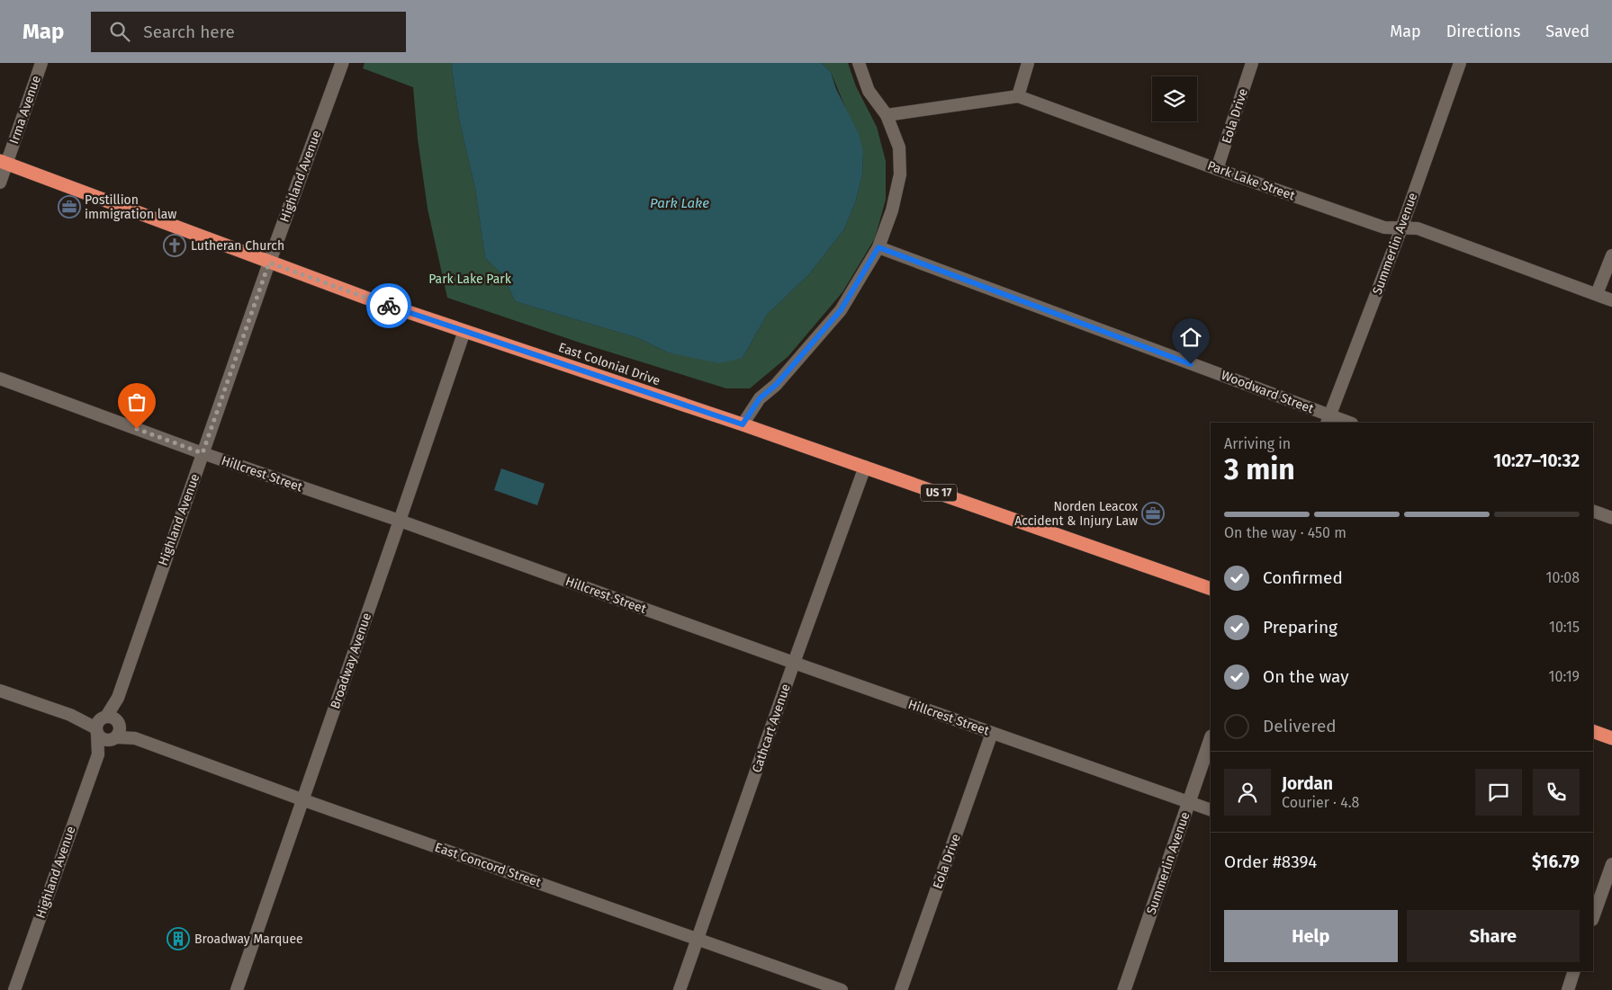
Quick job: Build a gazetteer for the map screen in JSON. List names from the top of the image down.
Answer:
{
  "streets": {
    "highway": ["East Colonial Drive", "US 17"],
    "street": [
      "Irma Avenue",
      "Eola Drive",
      "Highland Avenue",
      "Park Lake Street",
      "Summerlin Avenue",
      "Woodward Street",
      "Hillcrest Street",
      "Broadway Avenue",
      "Cathcart Avenue",
      "East Concord Street"
    ]
  },
  "crossings": [
    ["Irma Avenue", "East Colonial Drive"],
    ["Eola Drive", "Park Lake Street"],
    ["Eola Drive", "Hillcrest Street"],
    ["Highland Avenue", "East Colonial Drive"],
    ["Highland Avenue", "Hillcrest Street"],
    ["Highland Avenue", "East Concord Street"],
    ["Park Lake Street", "Summerlin Avenue"],
    ["Summerlin Avenue", "Woodward Street"],
    ["Summerlin Avenue", "Hillcrest Street"],
    ["East Colonial Drive", "Broadway Avenue"],
    ["East Colonial Drive", "Cathcart Avenue"],
    ["Hillcrest Street", "Broadway Avenue"],
    ["Hillcrest Street", "Cathcart Avenue"],
    ["Broadway Avenue", "East Concord Street"],
    ["Cathcart Avenue", "East Concord Street"]
  ],
  "water": ["Park Lake"],
  "parks": ["Park Lake Park"],
  "places": {
    "office": ["Postillion immigration law", "Norden Leacox Accident & Injury Law"],
    "church": ["Lutheran Church"],
    "building": ["Broadway Marquee"]
  },
  "page": {
    "header": "Map",
    "search": "Search here",
    "nav": ["Map", "Directions", "Saved"],
    "heading": ["3 min", "Arriving in", "10:27–10:32"],
    "panel": [
      "Jordan",
      "Courier · 4.8",
      "Order #8394",
      "$16.79"
    ],
    "bar": "On the way · 450 m",
    "list": [
      ["Confirmed", "10:08"],
      ["Preparing", "10:15"],
      ["On the way", "10:19"],
      "Delivered"
    ],
    "buttons": ["Help", "Share"]
  }
}
